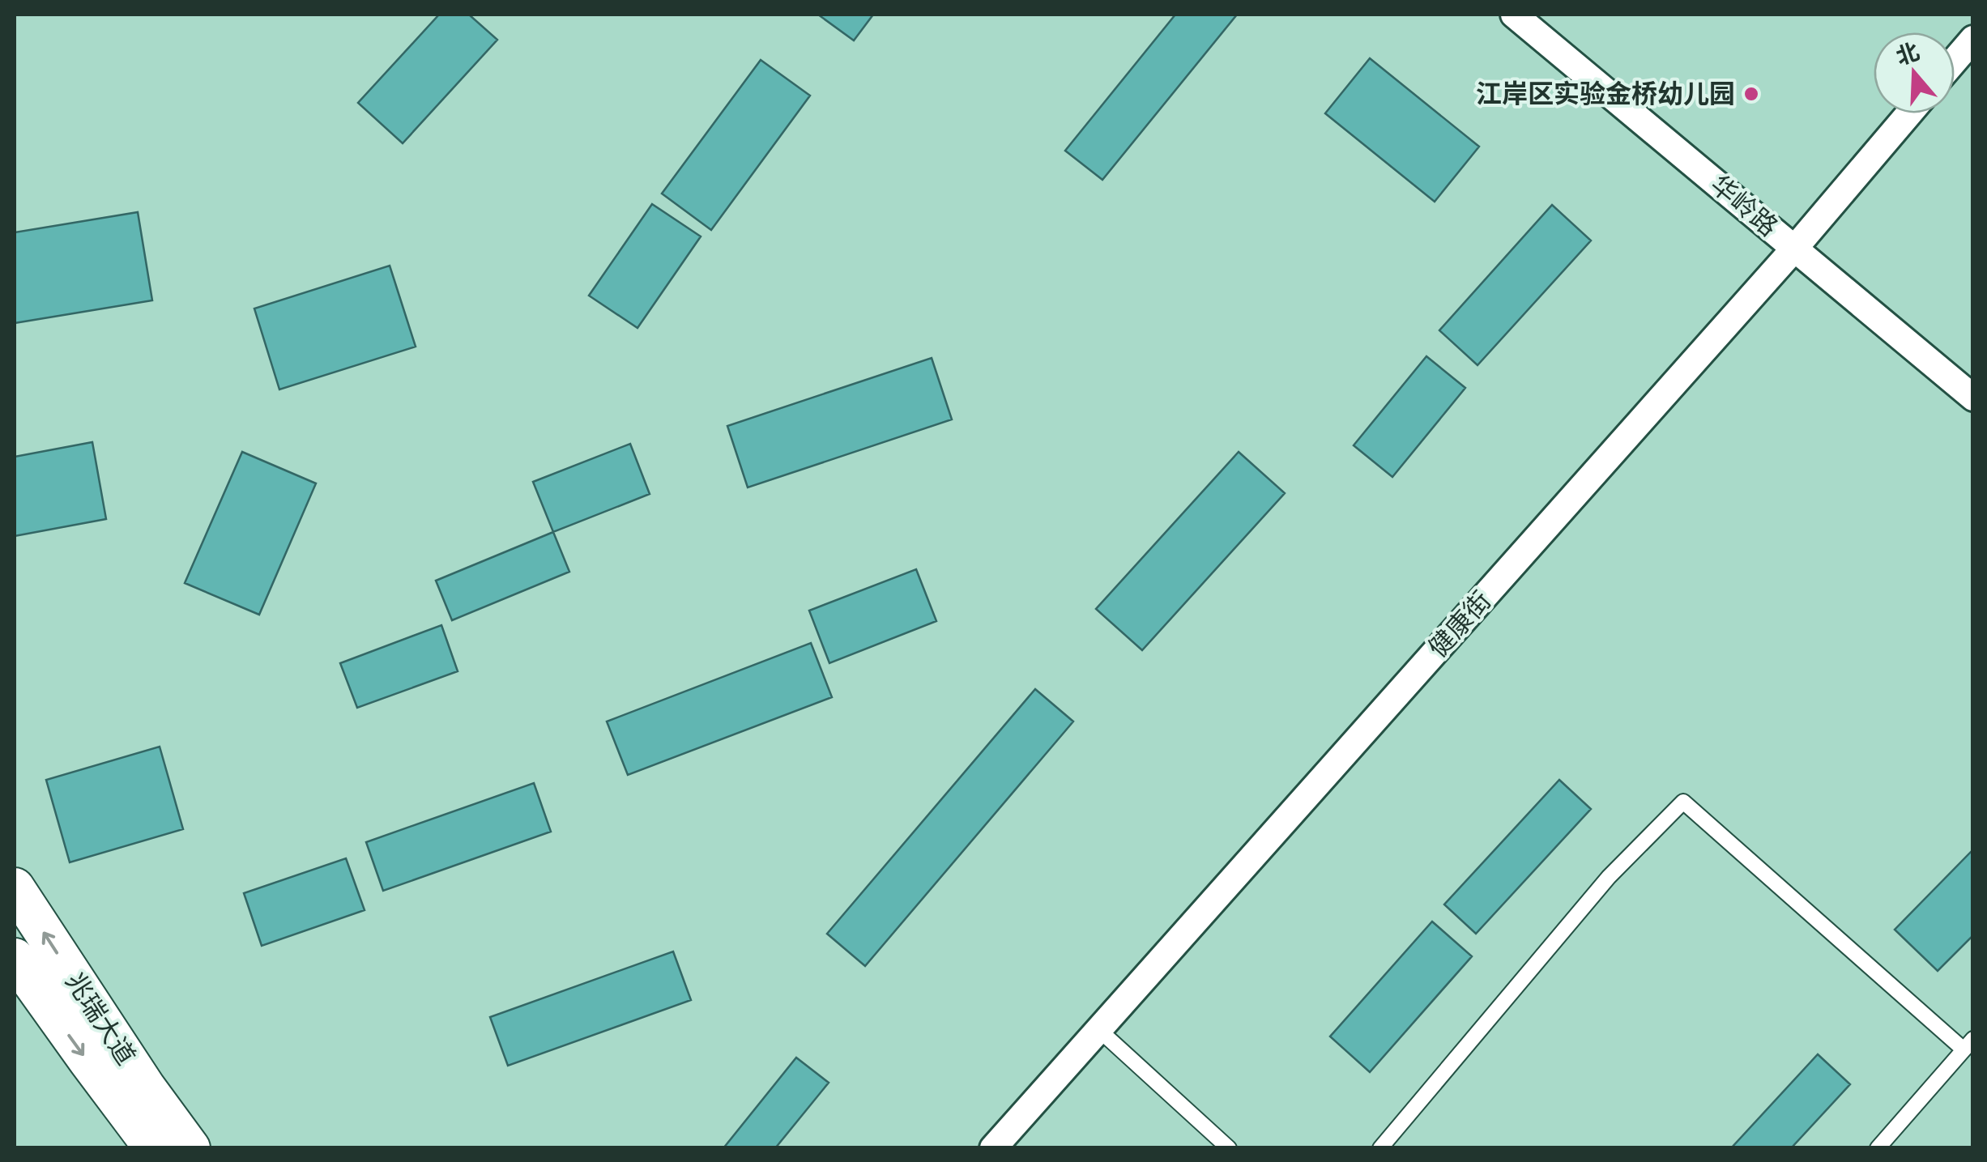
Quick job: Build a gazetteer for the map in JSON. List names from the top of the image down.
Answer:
{
  "streets": {
    "street": ["华岭路", "健康街", "兆瑞大道"]
  },
  "crossings": [
    ["华岭路", "健康街"]
  ],
  "places": ["江岸区实验金桥幼儿园"],
  "north": "top"
}
